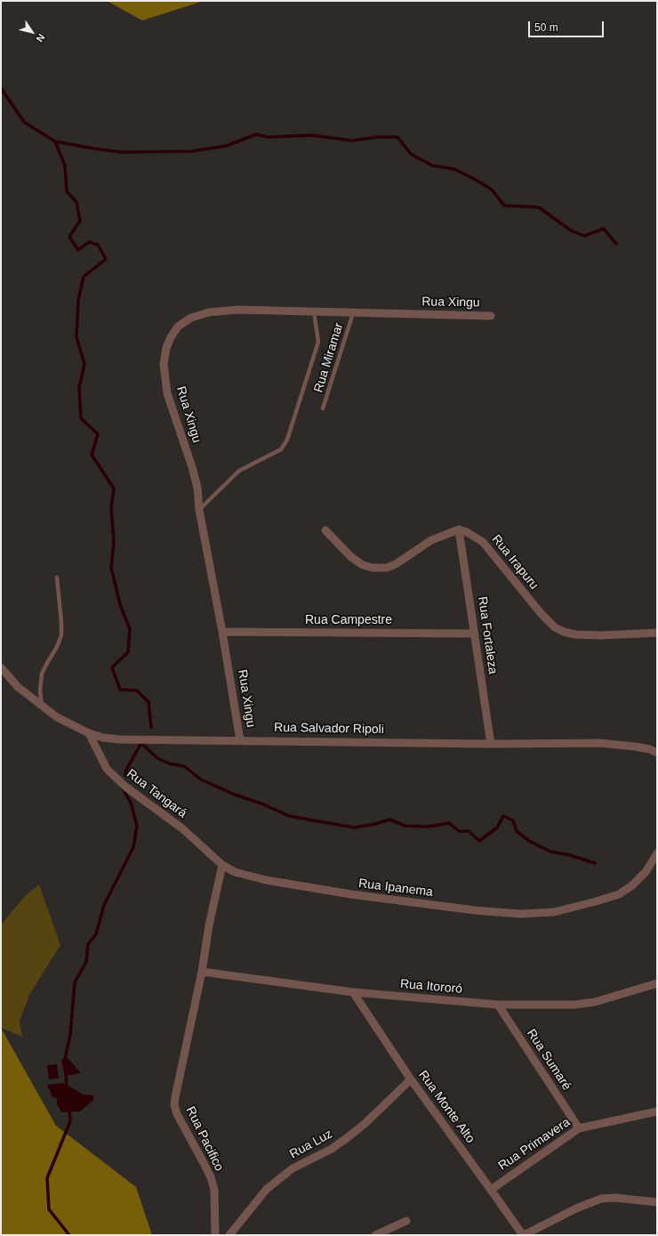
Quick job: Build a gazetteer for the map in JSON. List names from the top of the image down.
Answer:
{
  "streets": {
    "street": [
      "Rua Xingu",
      "Rua Irapuru",
      "Rua Campestre",
      "Rua Fortaleza",
      "Rua Salvador Ripoli",
      "Rua Tangará",
      "Rua Ipanema",
      "Rua Itororó",
      "Rua Sumaré",
      "Rua Monte Alto",
      "Rua Pacifico",
      "Rua Luz",
      "Rua Primavera"
    ],
    "lane": ["Rua Miramar"]
  },
  "crossings": [
    ["Rua Xingu", "Rua Miramar"],
    ["Rua Xingu", "Rua Campestre"],
    ["Rua Xingu", "Rua Salvador Ripoli"],
    ["Rua Irapuru", "Rua Fortaleza"],
    ["Rua Campestre", "Rua Fortaleza"],
    ["Rua Fortaleza", "Rua Salvador Ripoli"],
    ["Rua Salvador Ripoli", "Rua Tangará"],
    ["Rua Tangará", "Rua Ipanema"],
    ["Rua Itororó", "Rua Sumaré"],
    ["Rua Itororó", "Rua Monte Alto"],
    ["Rua Itororó", "Rua Pacifico"],
    ["Rua Sumaré", "Rua Primavera"],
    ["Rua Monte Alto", "Rua Luz"],
    ["Rua Monte Alto", "Rua Primavera"]
  ],
  "scale_bar": "50 m",
  "north": "bottom right"
}
